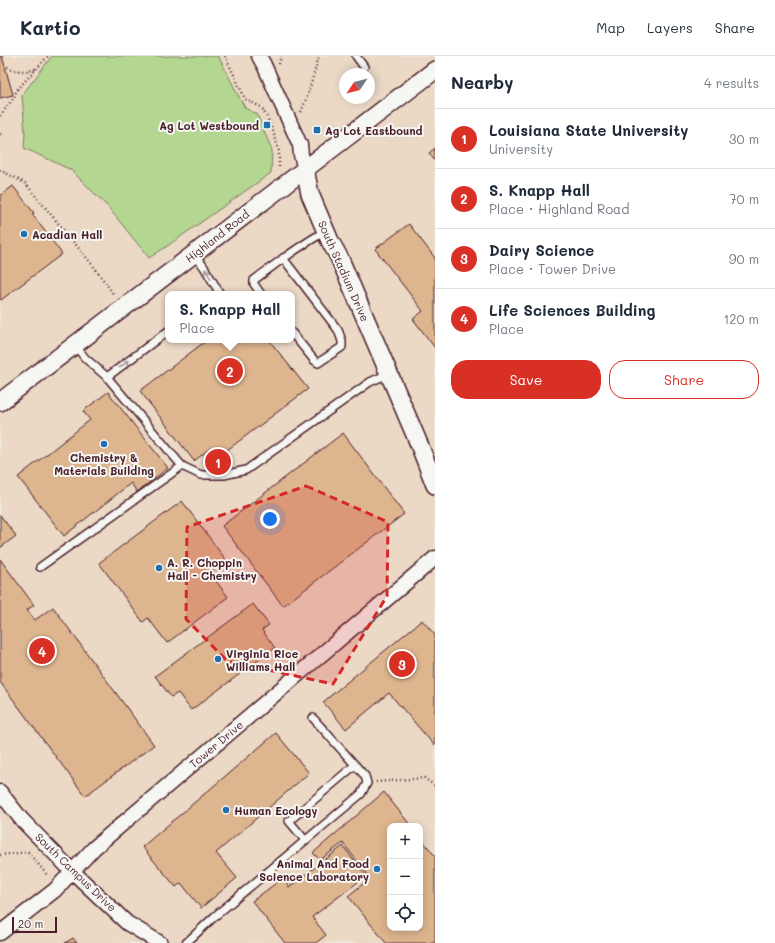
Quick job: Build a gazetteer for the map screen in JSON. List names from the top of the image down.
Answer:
{
  "streets": {
    "street": [
      "Highland Road",
      "South Stadium Drive",
      "Tower Drive",
      "South Campus Drive"
    ]
  },
  "crossings": [
    ["Highland Road", "South Stadium Drive"],
    ["Tower Drive", "South Campus Drive"]
  ],
  "places": {
    "transit": ["Ag Lot Westbound", "Ag Lot Eastbound"],
    "other": [
      "Acadian Hall",
      "Chemistry & Materials Building",
      "A. R. Choppin Hall - Chemistry",
      "Virginia Rice Williams Hall",
      "Human Ecology",
      "Animal And Food Science Laboratory"
    ]
  },
  "scale_bar": "20 m",
  "north": "bottom left",
  "page": {
    "header": "Kartio",
    "nav": ["Map", "Layers", "Share"],
    "heading": ["Nearby", "4 results"],
    "list": [
      {
        "mark": "1",
        "name": "Louisiana State University",
        "note": "University",
        "value": "30 m"
      },
      {
        "mark": "2",
        "name": "S. Knapp Hall",
        "note": "Place · Highland Road",
        "value": "70 m"
      },
      {
        "mark": "3",
        "name": "Dairy Science",
        "note": "Place · Tower Drive",
        "value": "90 m"
      },
      {
        "mark": "4",
        "name": "Life Sciences Building",
        "note": "Place",
        "value": "120 m"
      }
    ],
    "popup": ["S. Knapp Hall", "Place"],
    "buttons": ["Save", "Share"],
    "pins": [
      "2",
      "1",
      "4",
      "3"
    ],
    "map_buttons": ["+", "−"],
    "scale": "20 m"
  }
}
